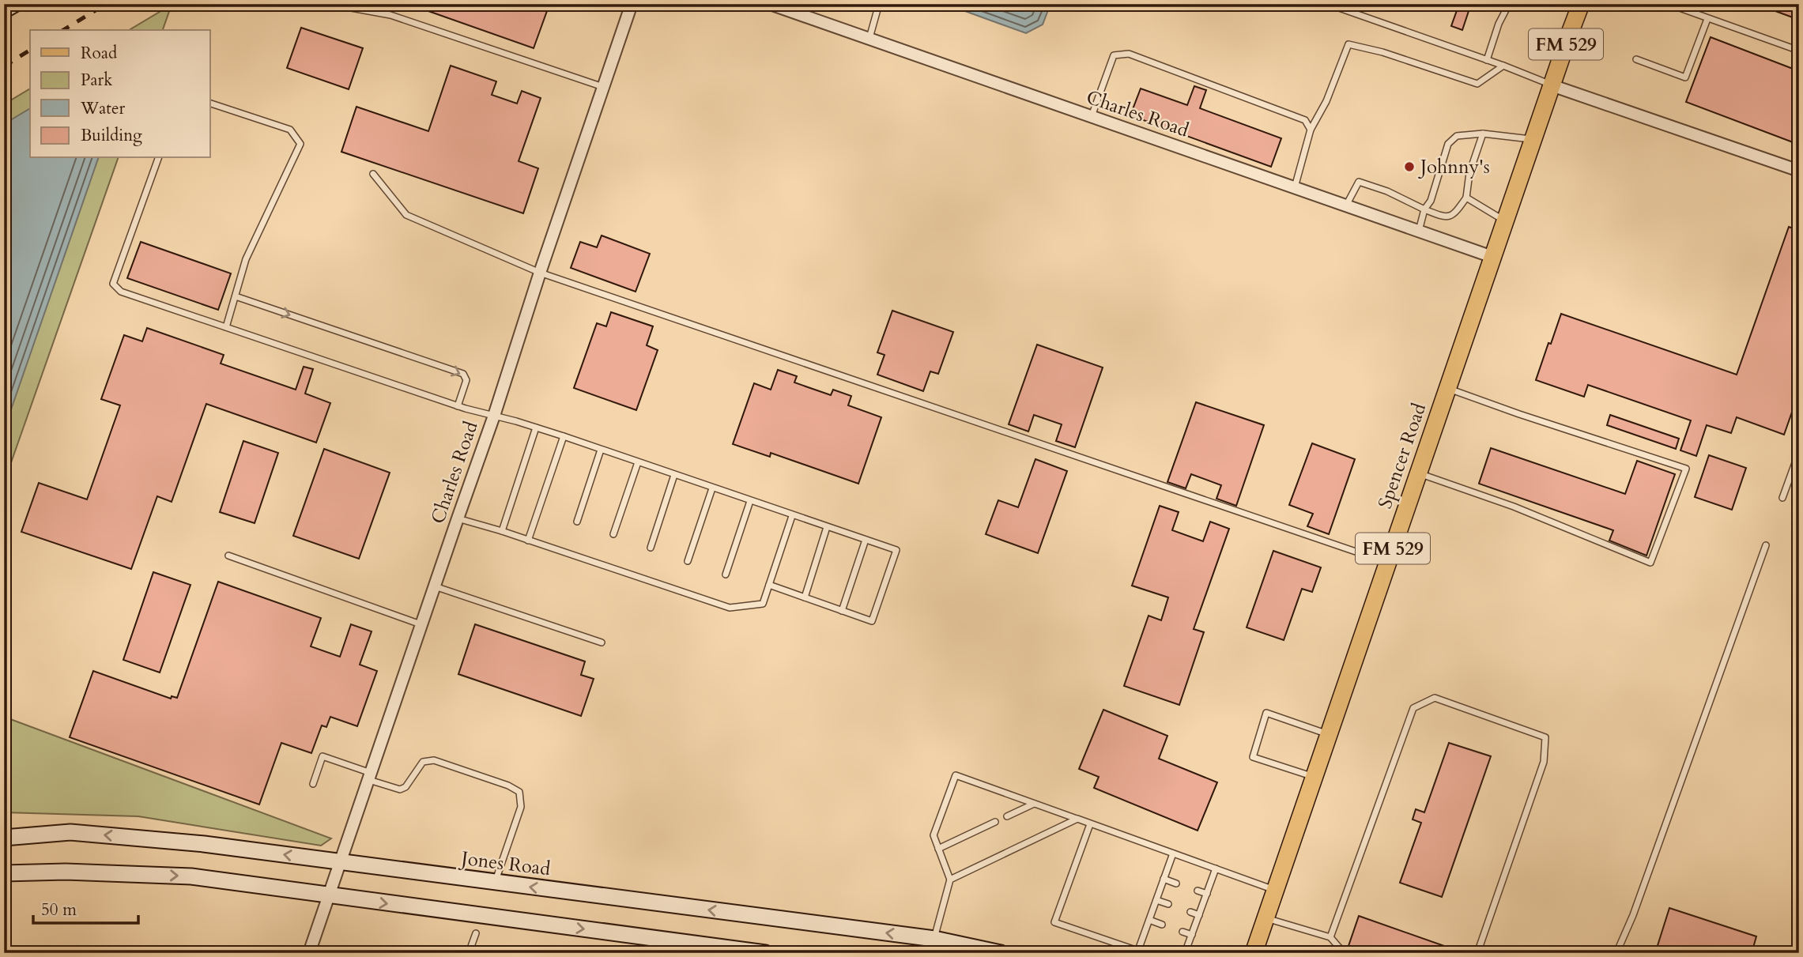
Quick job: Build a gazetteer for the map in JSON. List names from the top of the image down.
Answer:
{
  "streets": {
    "main road": ["FM 529", "Spencer Road", "Jones Road"],
    "street": ["Charles Road"]
  },
  "crossings": [
    ["Charles Road", "Spencer Road"],
    ["Charles Road", "Jones Road"]
  ],
  "places": ["Johnny's"],
  "legend": [
    "Road",
    "Park",
    "Water",
    "Building"
  ],
  "scale_bar": "50 m"
}
